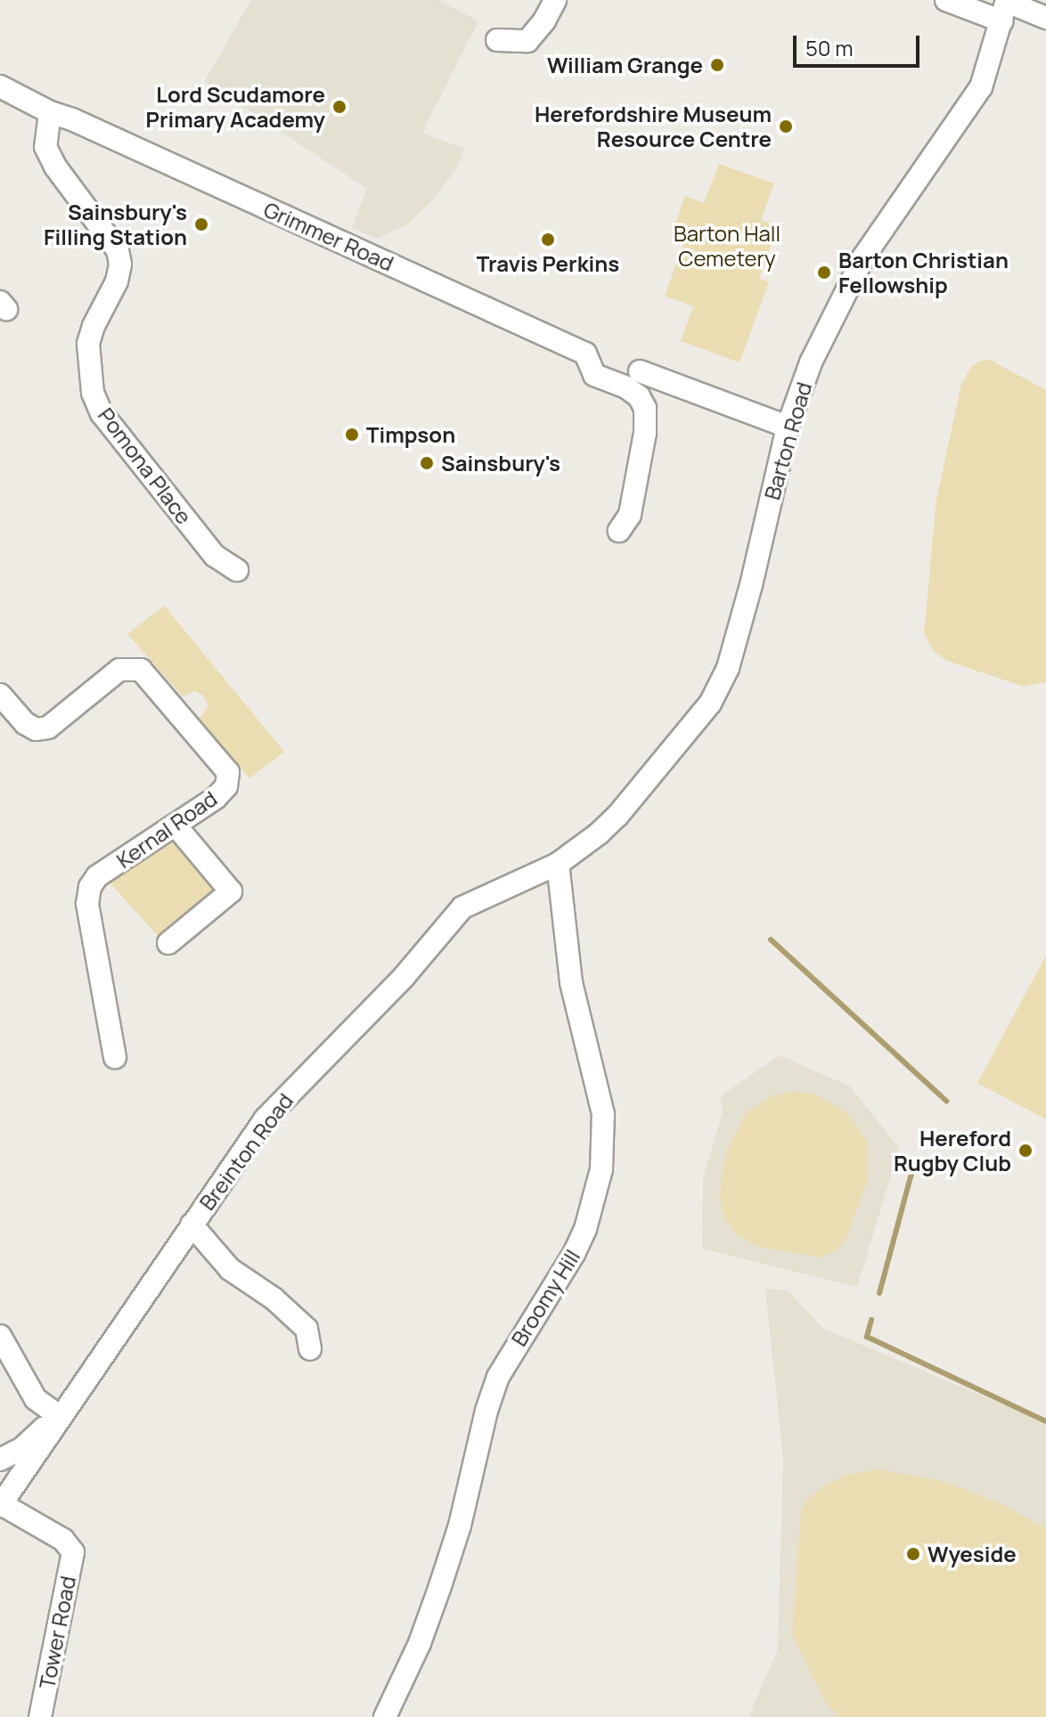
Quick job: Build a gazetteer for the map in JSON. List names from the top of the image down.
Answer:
{
  "streets": {
    "street": [
      "Grimmer Road",
      "Barton Road",
      "Pomona Place",
      "Kernal Road",
      "Breinton Road",
      "Broomy Hill",
      "Tower Road"
    ]
  },
  "crossings": [
    ["Grimmer Road", "Pomona Place"],
    ["Barton Road", "Breinton Road"],
    ["Barton Road", "Broomy Hill"],
    ["Breinton Road", "Broomy Hill"],
    ["Breinton Road", "Tower Road"]
  ],
  "parks": ["Barton Hall Cemetery"],
  "places": [
    "William Grange",
    "Lord Scudamore Primary Academy",
    "Herefordshire Museum Resource Centre",
    "Sainsbury's Filling Station",
    "Travis Perkins",
    "Barton Christian Fellowship",
    "Timpson",
    "Sainsbury's",
    "Hereford Rugby Club",
    "Wyeside"
  ],
  "scale_bar": "50 m"
}
